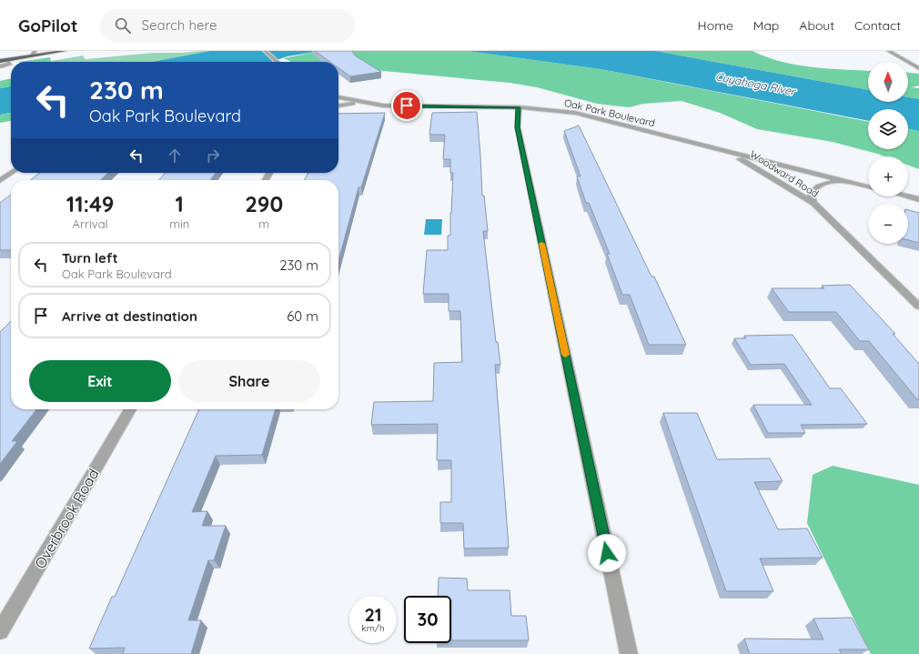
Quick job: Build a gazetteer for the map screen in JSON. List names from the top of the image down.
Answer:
{
  "streets": {
    "street": ["Oak Park Boulevard", "Woodward Road", "Overbrook Road"]
  },
  "crossings": [
    ["Oak Park Boulevard", "Woodward Road"]
  ],
  "water": ["Cuyahoga River"],
  "north": "top",
  "page": {
    "header": "GoPilot",
    "search": "Search here",
    "nav": [
      "Home",
      "Map",
      "About",
      "Contact"
    ],
    "map_buttons": ["+", "−"],
    "turn": ["230 m", "Oak Park Boulevard"],
    "eta": [
      "11:49",
      "Arrival",
      "1",
      "min",
      "290",
      "m"
    ],
    "list": [
      {
        "name": "Turn left",
        "note": "Oak Park Boulevard",
        "value": "230 m"
      },
      {
        "name": "Arrive at destination",
        "value": "60 m"
      }
    ],
    "buttons": ["Exit", "Share"],
    "speed": "21 km/h",
    "limit": "30"
  }
}
